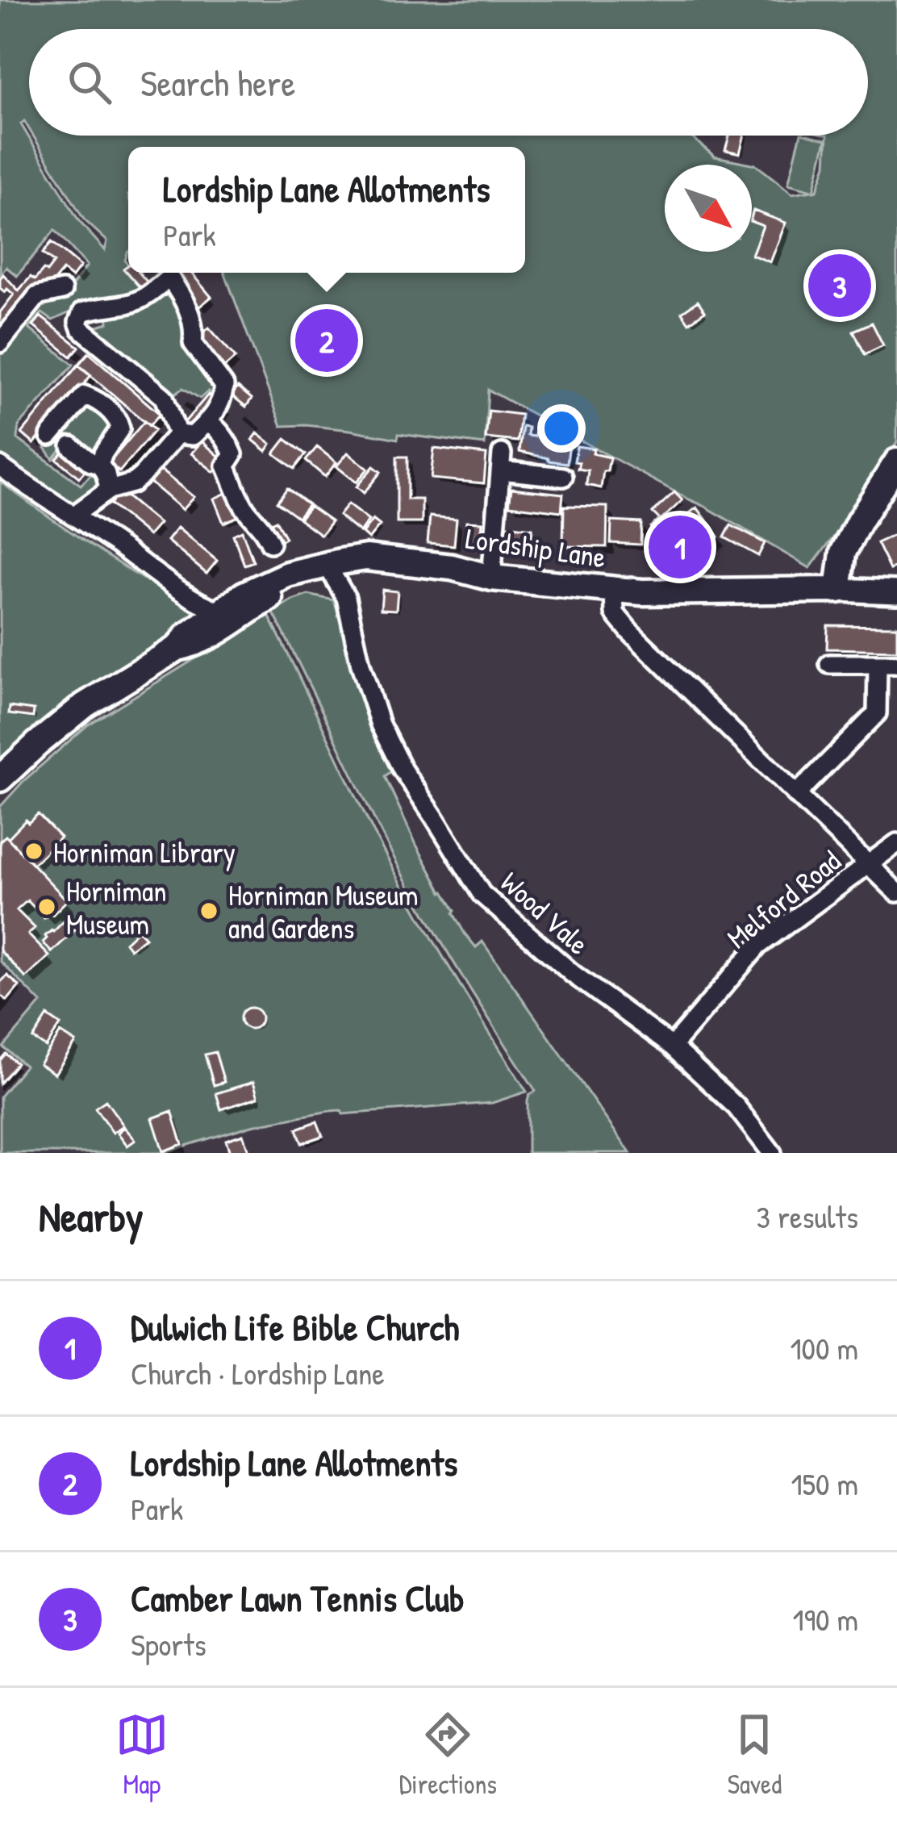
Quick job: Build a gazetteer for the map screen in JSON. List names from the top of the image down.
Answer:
{
  "streets": {
    "highway": ["Lordship Lane"],
    "street": ["Melford Road", "Wood Vale"]
  },
  "crossings": [
    ["Lordship Lane", "Wood Vale"],
    ["Melford Road", "Wood Vale"]
  ],
  "places": ["Horniman Library", "Horniman Museum", "Horniman Museum and Gardens"],
  "north": "bottom right",
  "page": {
    "search": "Search here",
    "popup": ["Lordship Lane Allotments", "Park"],
    "pins": ["3", "2", "1"],
    "heading": ["Nearby", "3 results"],
    "list": [
      {
        "mark": "1",
        "name": "Dulwich Life Bible Church",
        "note": "Church · Lordship Lane",
        "value": "100 m"
      },
      {
        "mark": "2",
        "name": "Lordship Lane Allotments",
        "note": "Park",
        "value": "150 m"
      },
      {
        "mark": "3",
        "name": "Camber Lawn Tennis Club",
        "note": "Sports",
        "value": "190 m"
      }
    ],
    "nav": ["Map", "Directions", "Saved"]
  }
}
